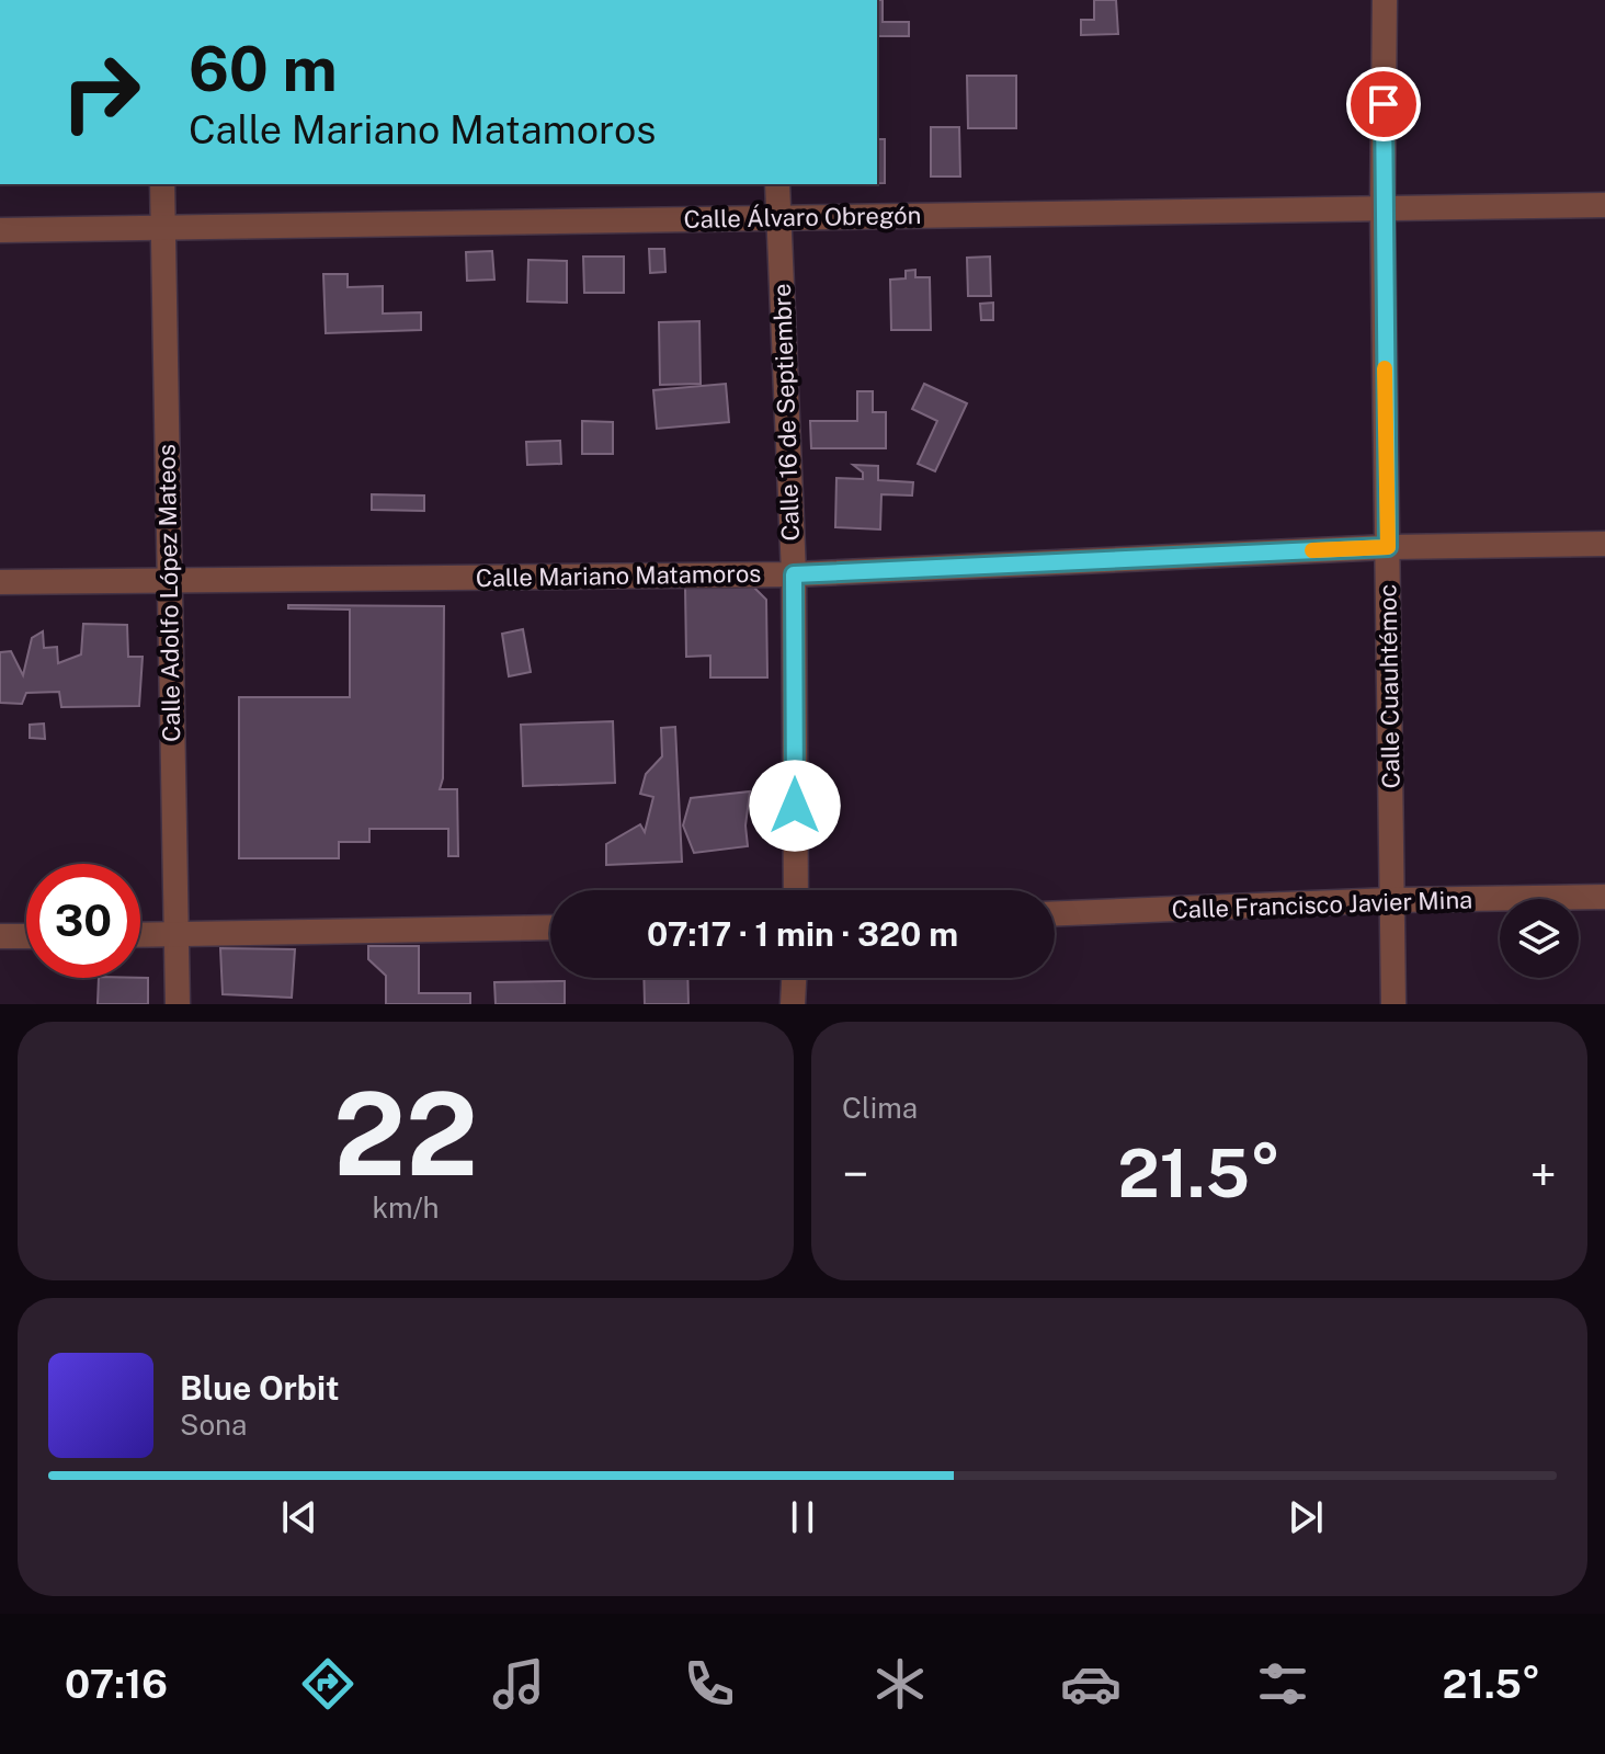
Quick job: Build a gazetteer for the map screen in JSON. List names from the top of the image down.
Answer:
{
  "streets": {
    "street": [
      "Calle Álvaro Obregón",
      "Calle 16 de Septiembre",
      "Calle Mariano Matamoros",
      "Calle Adolfo López Mateos",
      "Calle Cuauhtémoc",
      "Calle Francisco Javier Mina"
    ]
  },
  "crossings": [
    ["Calle Álvaro Obregón", "Calle 16 de Septiembre"],
    ["Calle Álvaro Obregón", "Calle Adolfo López Mateos"],
    ["Calle Álvaro Obregón", "Calle Cuauhtémoc"],
    ["Calle 16 de Septiembre", "Calle Mariano Matamoros"],
    ["Calle Mariano Matamoros", "Calle Adolfo López Mateos"],
    ["Calle Mariano Matamoros", "Calle Cuauhtémoc"],
    ["Calle Cuauhtémoc", "Calle Francisco Javier Mina"]
  ],
  "page": {
    "turn": ["60 m", "Calle Mariano Matamoros"],
    "limit": "30",
    "trip": "07:17 · 1 min · 320 m",
    "tile": [
      ["22", "km/h"],
      "Clima"
    ],
    "heat": ["−", "21.5°", "+"],
    "song": ["Blue Orbit", "Sona"],
    "tabs": ["07:16", "21.5°"]
  }
}
